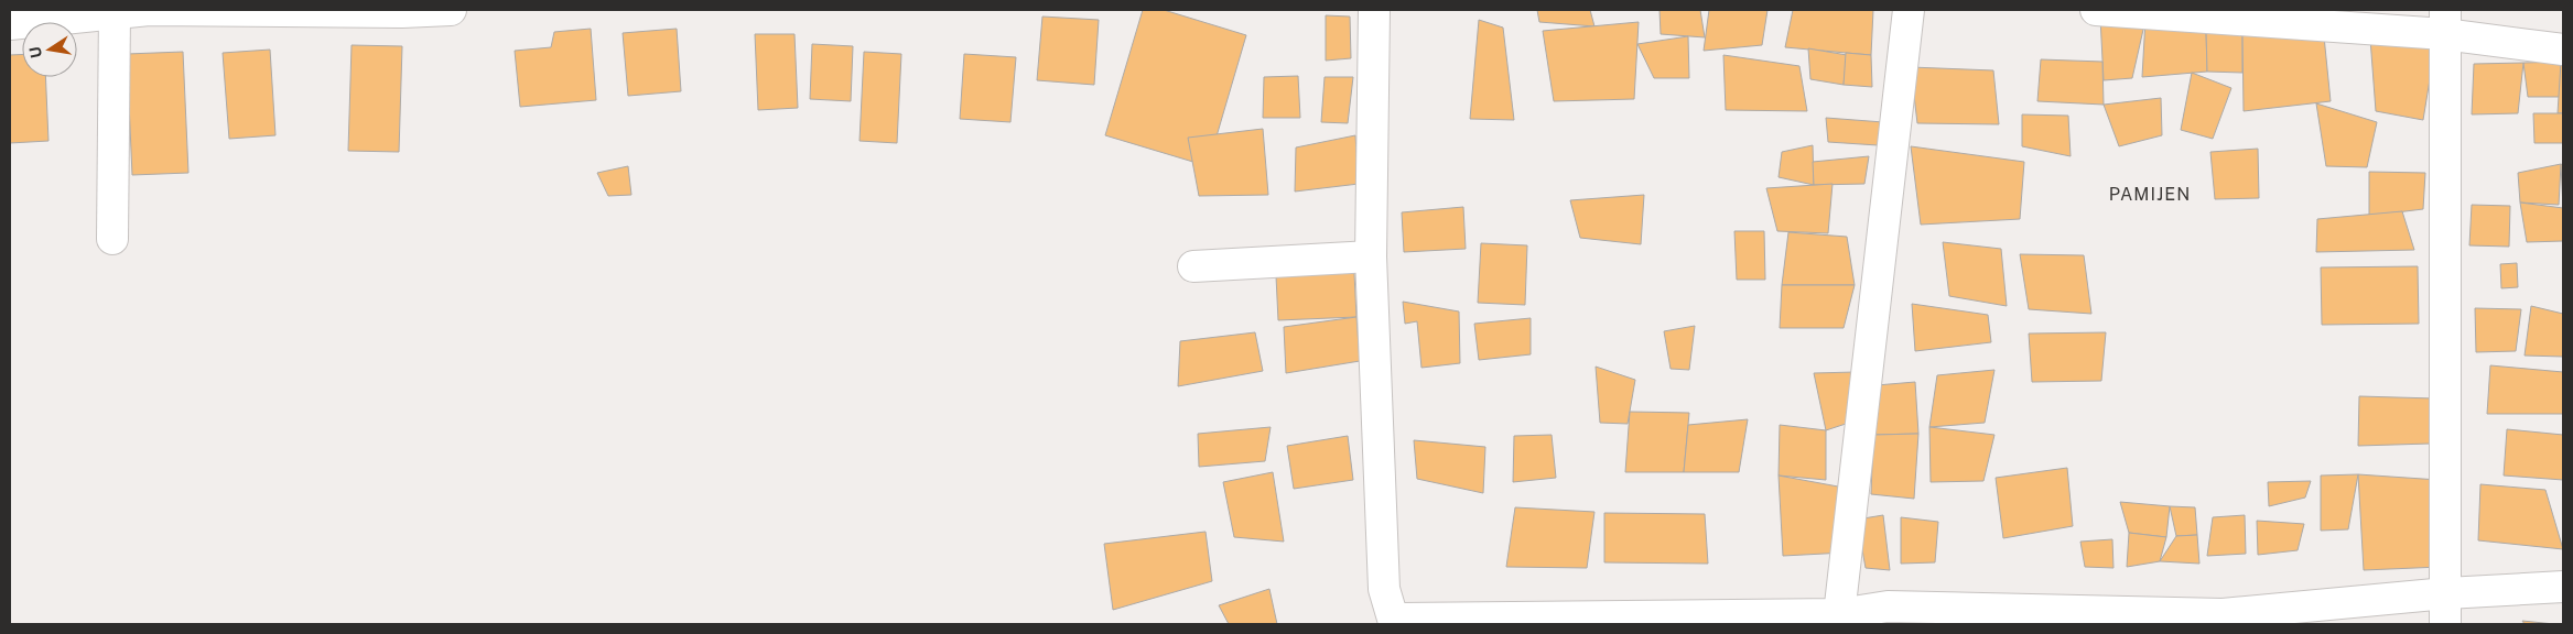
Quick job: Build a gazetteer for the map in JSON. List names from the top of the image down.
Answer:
{
  "districts": ["PAMIJEN"],
  "north": "left"
}
